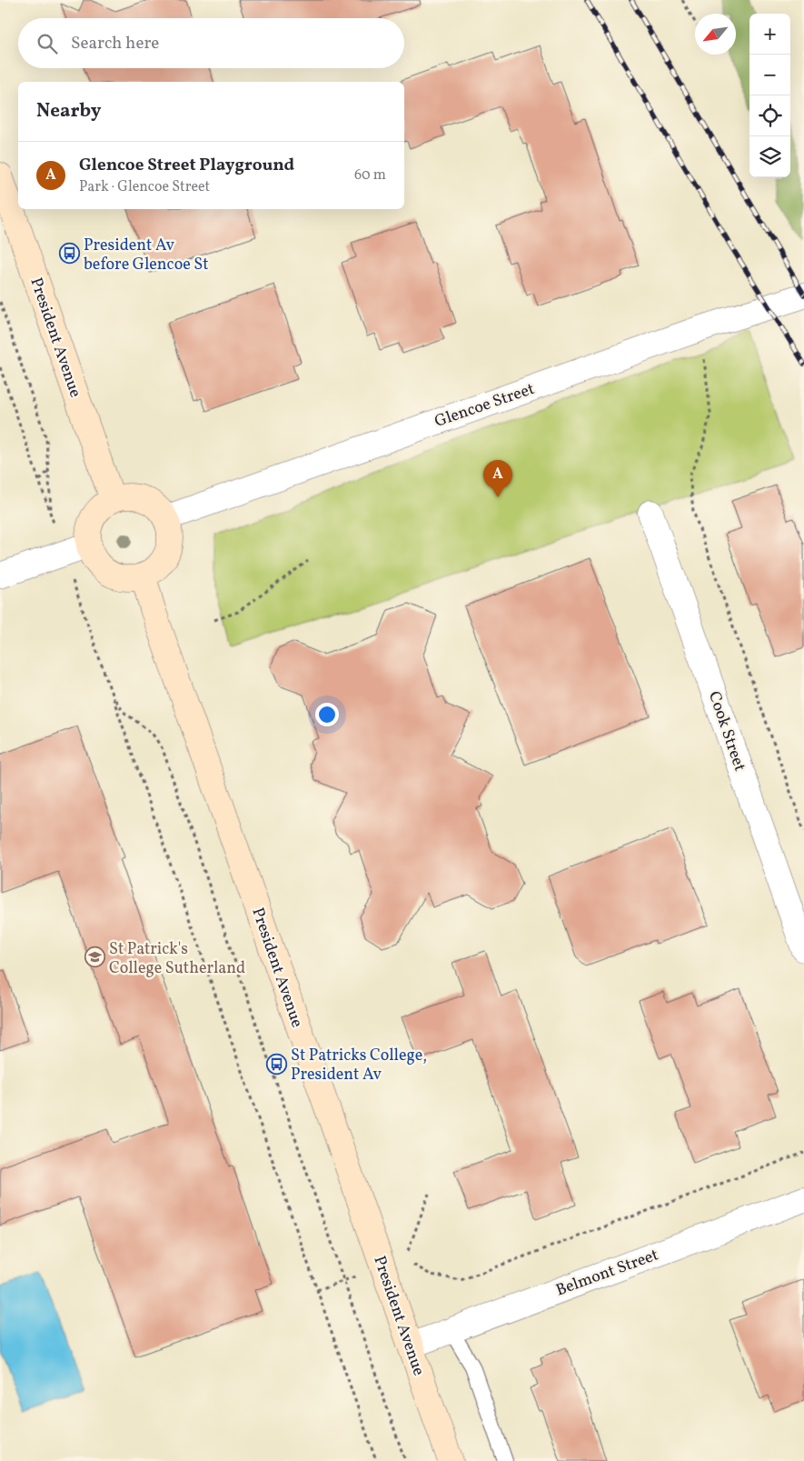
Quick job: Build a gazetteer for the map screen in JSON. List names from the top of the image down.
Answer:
{
  "streets": {
    "street": [
      "President Avenue",
      "Glencoe Street",
      "Cook Street",
      "Belmont Street"
    ]
  },
  "crossings": [
    ["President Avenue", "Glencoe Street"],
    ["President Avenue", "Belmont Street"]
  ],
  "places": {
    "bus stop": ["President Av before Glencoe St", "St Patricks College, President Av"],
    "school or university": ["St Patrick's College Sutherland"]
  },
  "north": "bottom left",
  "page": {
    "map_buttons": ["+", "−"],
    "search": "Search here",
    "heading": "Nearby",
    "list": [
      {
        "mark": "A",
        "name": "Glencoe Street Playground",
        "note": "Park · Glencoe Street",
        "value": "60 m"
      }
    ],
    "pins": "A"
  }
}
